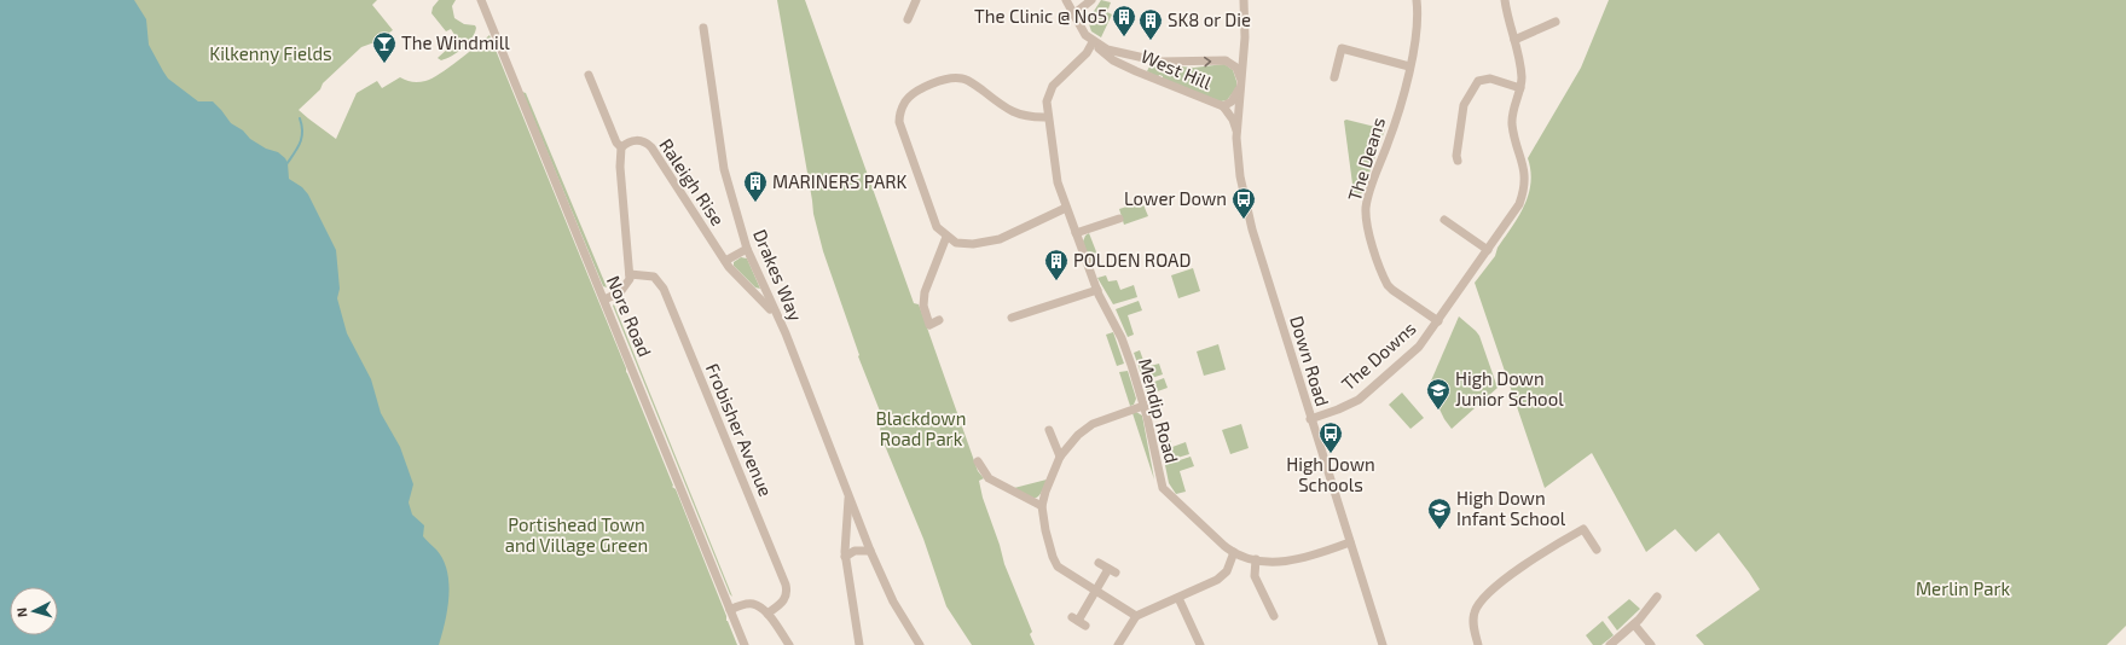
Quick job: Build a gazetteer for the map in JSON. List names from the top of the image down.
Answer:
{
  "streets": {
    "street": [
      "West Hill",
      "The Deans",
      "Raleigh Rise",
      "Drakes Way",
      "Nore Road",
      "The Downs",
      "Down Road",
      "Mendip Road",
      "Frobisher Avenue"
    ]
  },
  "crossings": [
    ["West Hill", "Down Road"],
    ["West Hill", "Mendip Road"],
    ["The Deans", "The Downs"],
    ["Raleigh Rise", "Drakes Way"],
    ["The Downs", "Down Road"],
    ["Down Road", "Mendip Road"]
  ],
  "parks": [
    "Kilkenny Fields",
    "Blackdown Road Park",
    "Portishead Town and Village Green",
    "Merlin Park"
  ],
  "places": {
    "building": [
      "The Clinic @ No5",
      "SK8 or Die",
      "MARINERS PARK",
      "POLDEN ROAD"
    ],
    "bar": ["The Windmill"],
    "bus stop": ["Lower Down", "High Down Schools"],
    "school or university": ["High Down Junior School", "High Down Infant School"]
  },
  "north": "left"
}
